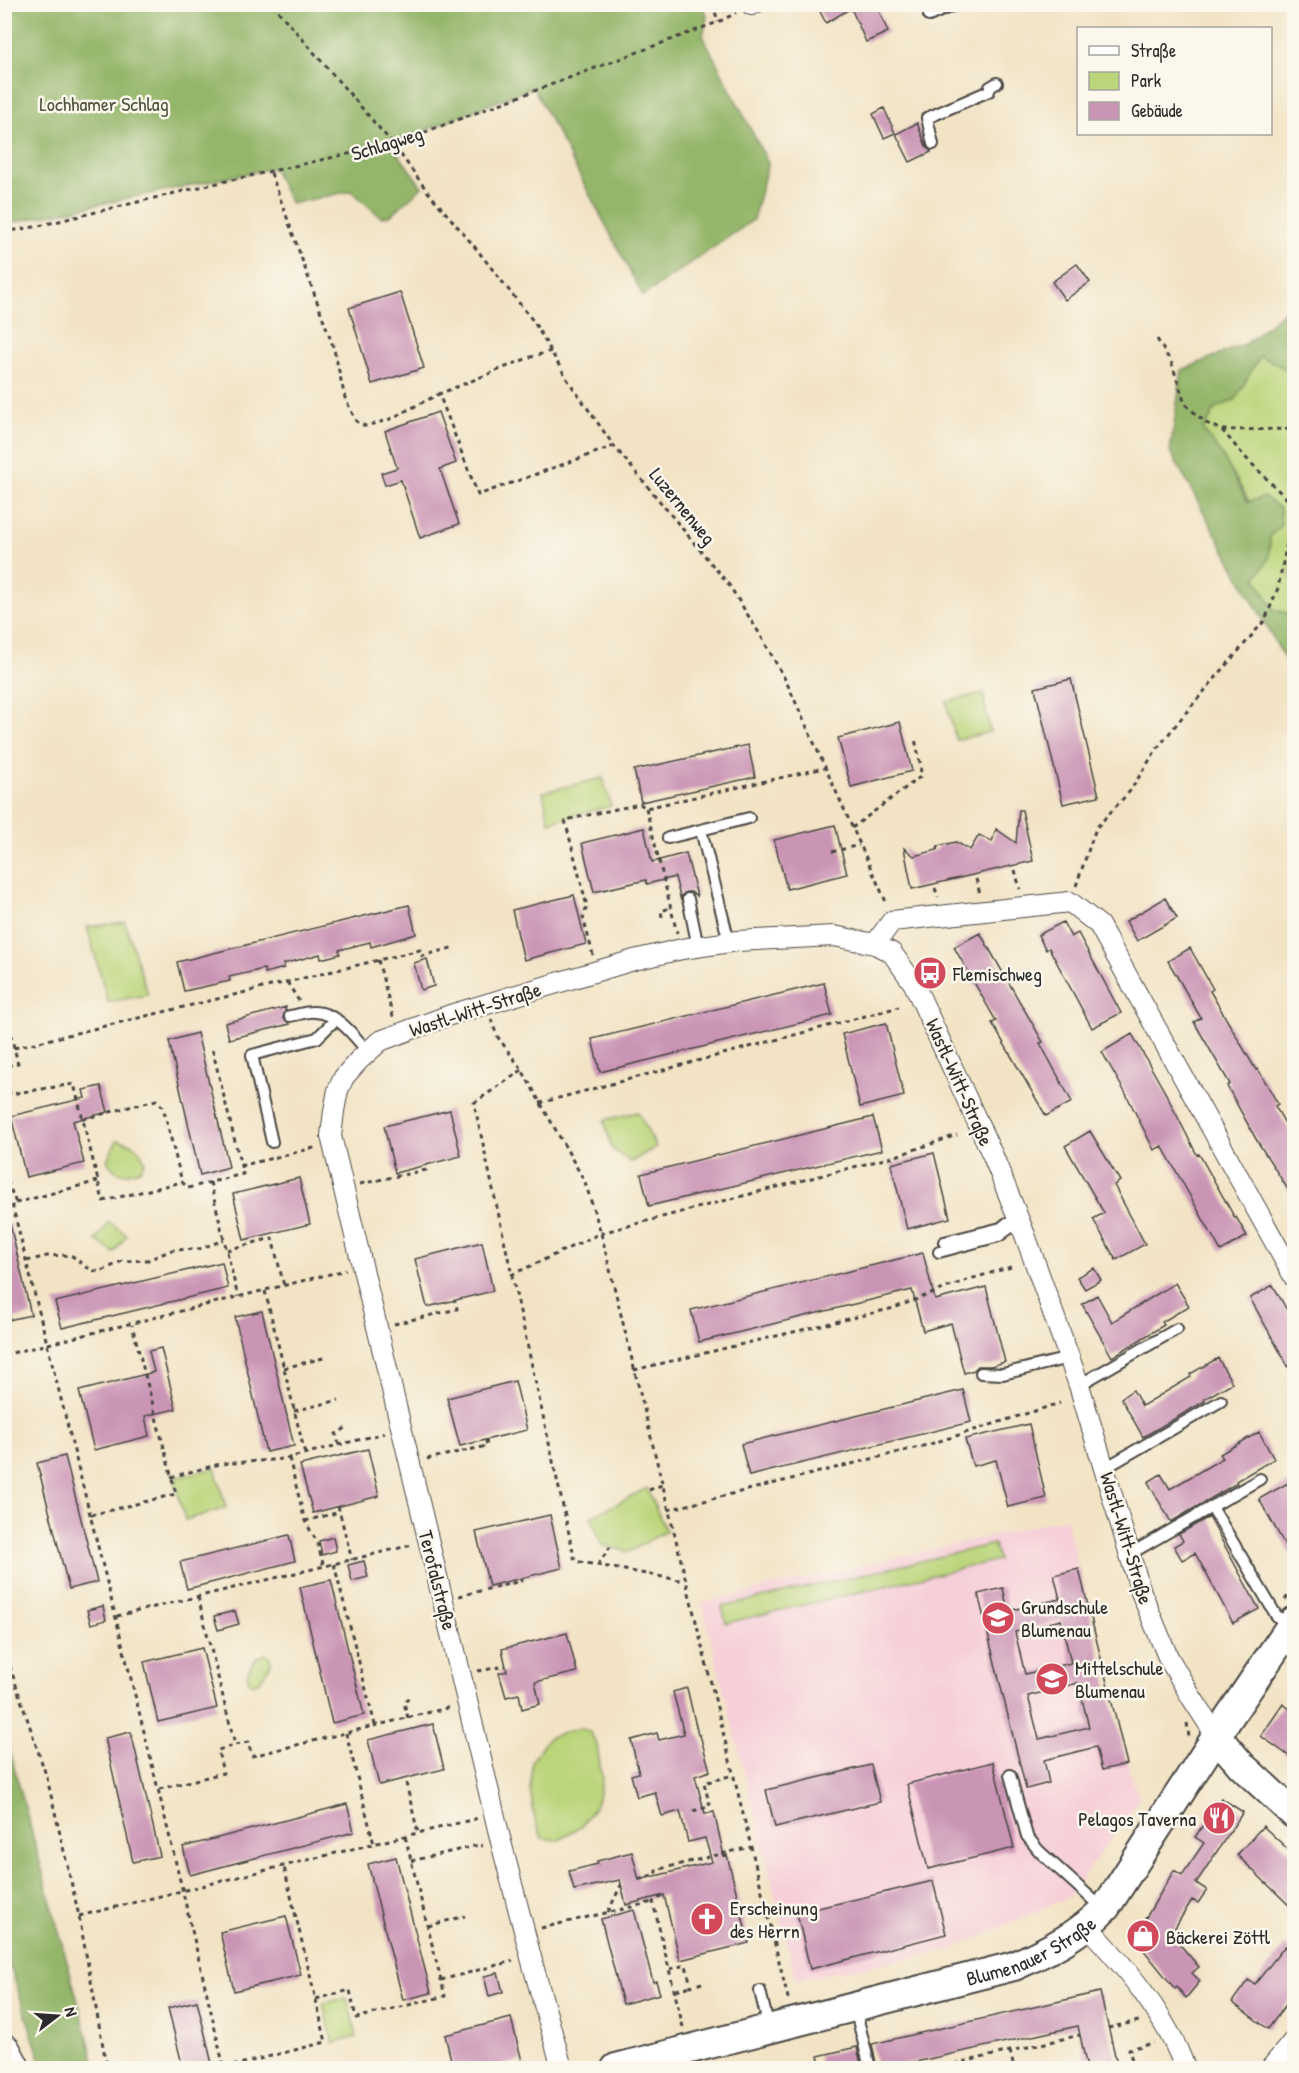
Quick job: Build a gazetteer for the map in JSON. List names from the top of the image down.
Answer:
{
  "streets": {
    "street": ["Wastl-Witt-Straße", "Terofalstraße", "Blumenauer Straße"],
    "path": ["Schlagweg", "Luzernenweg"]
  },
  "crossings": [
    ["Schlagweg", "Luzernenweg"],
    ["Wastl-Witt-Straße", "Terofalstraße"],
    ["Wastl-Witt-Straße", "Blumenauer Straße"]
  ],
  "parks": ["Lochhamer Schlag"],
  "places": {
    "bus stop": ["Flemischweg"],
    "school or university": ["Grundschule Blumenau", "Mittelschule Blumenau"],
    "restaurant": ["Pelagos Taverna"],
    "church": ["Erscheinung des Herrn"],
    "shop": ["Bäckerei Zöttl"]
  },
  "legend": ["Straße", "Park", "Gebäude"],
  "north": "right"
}
